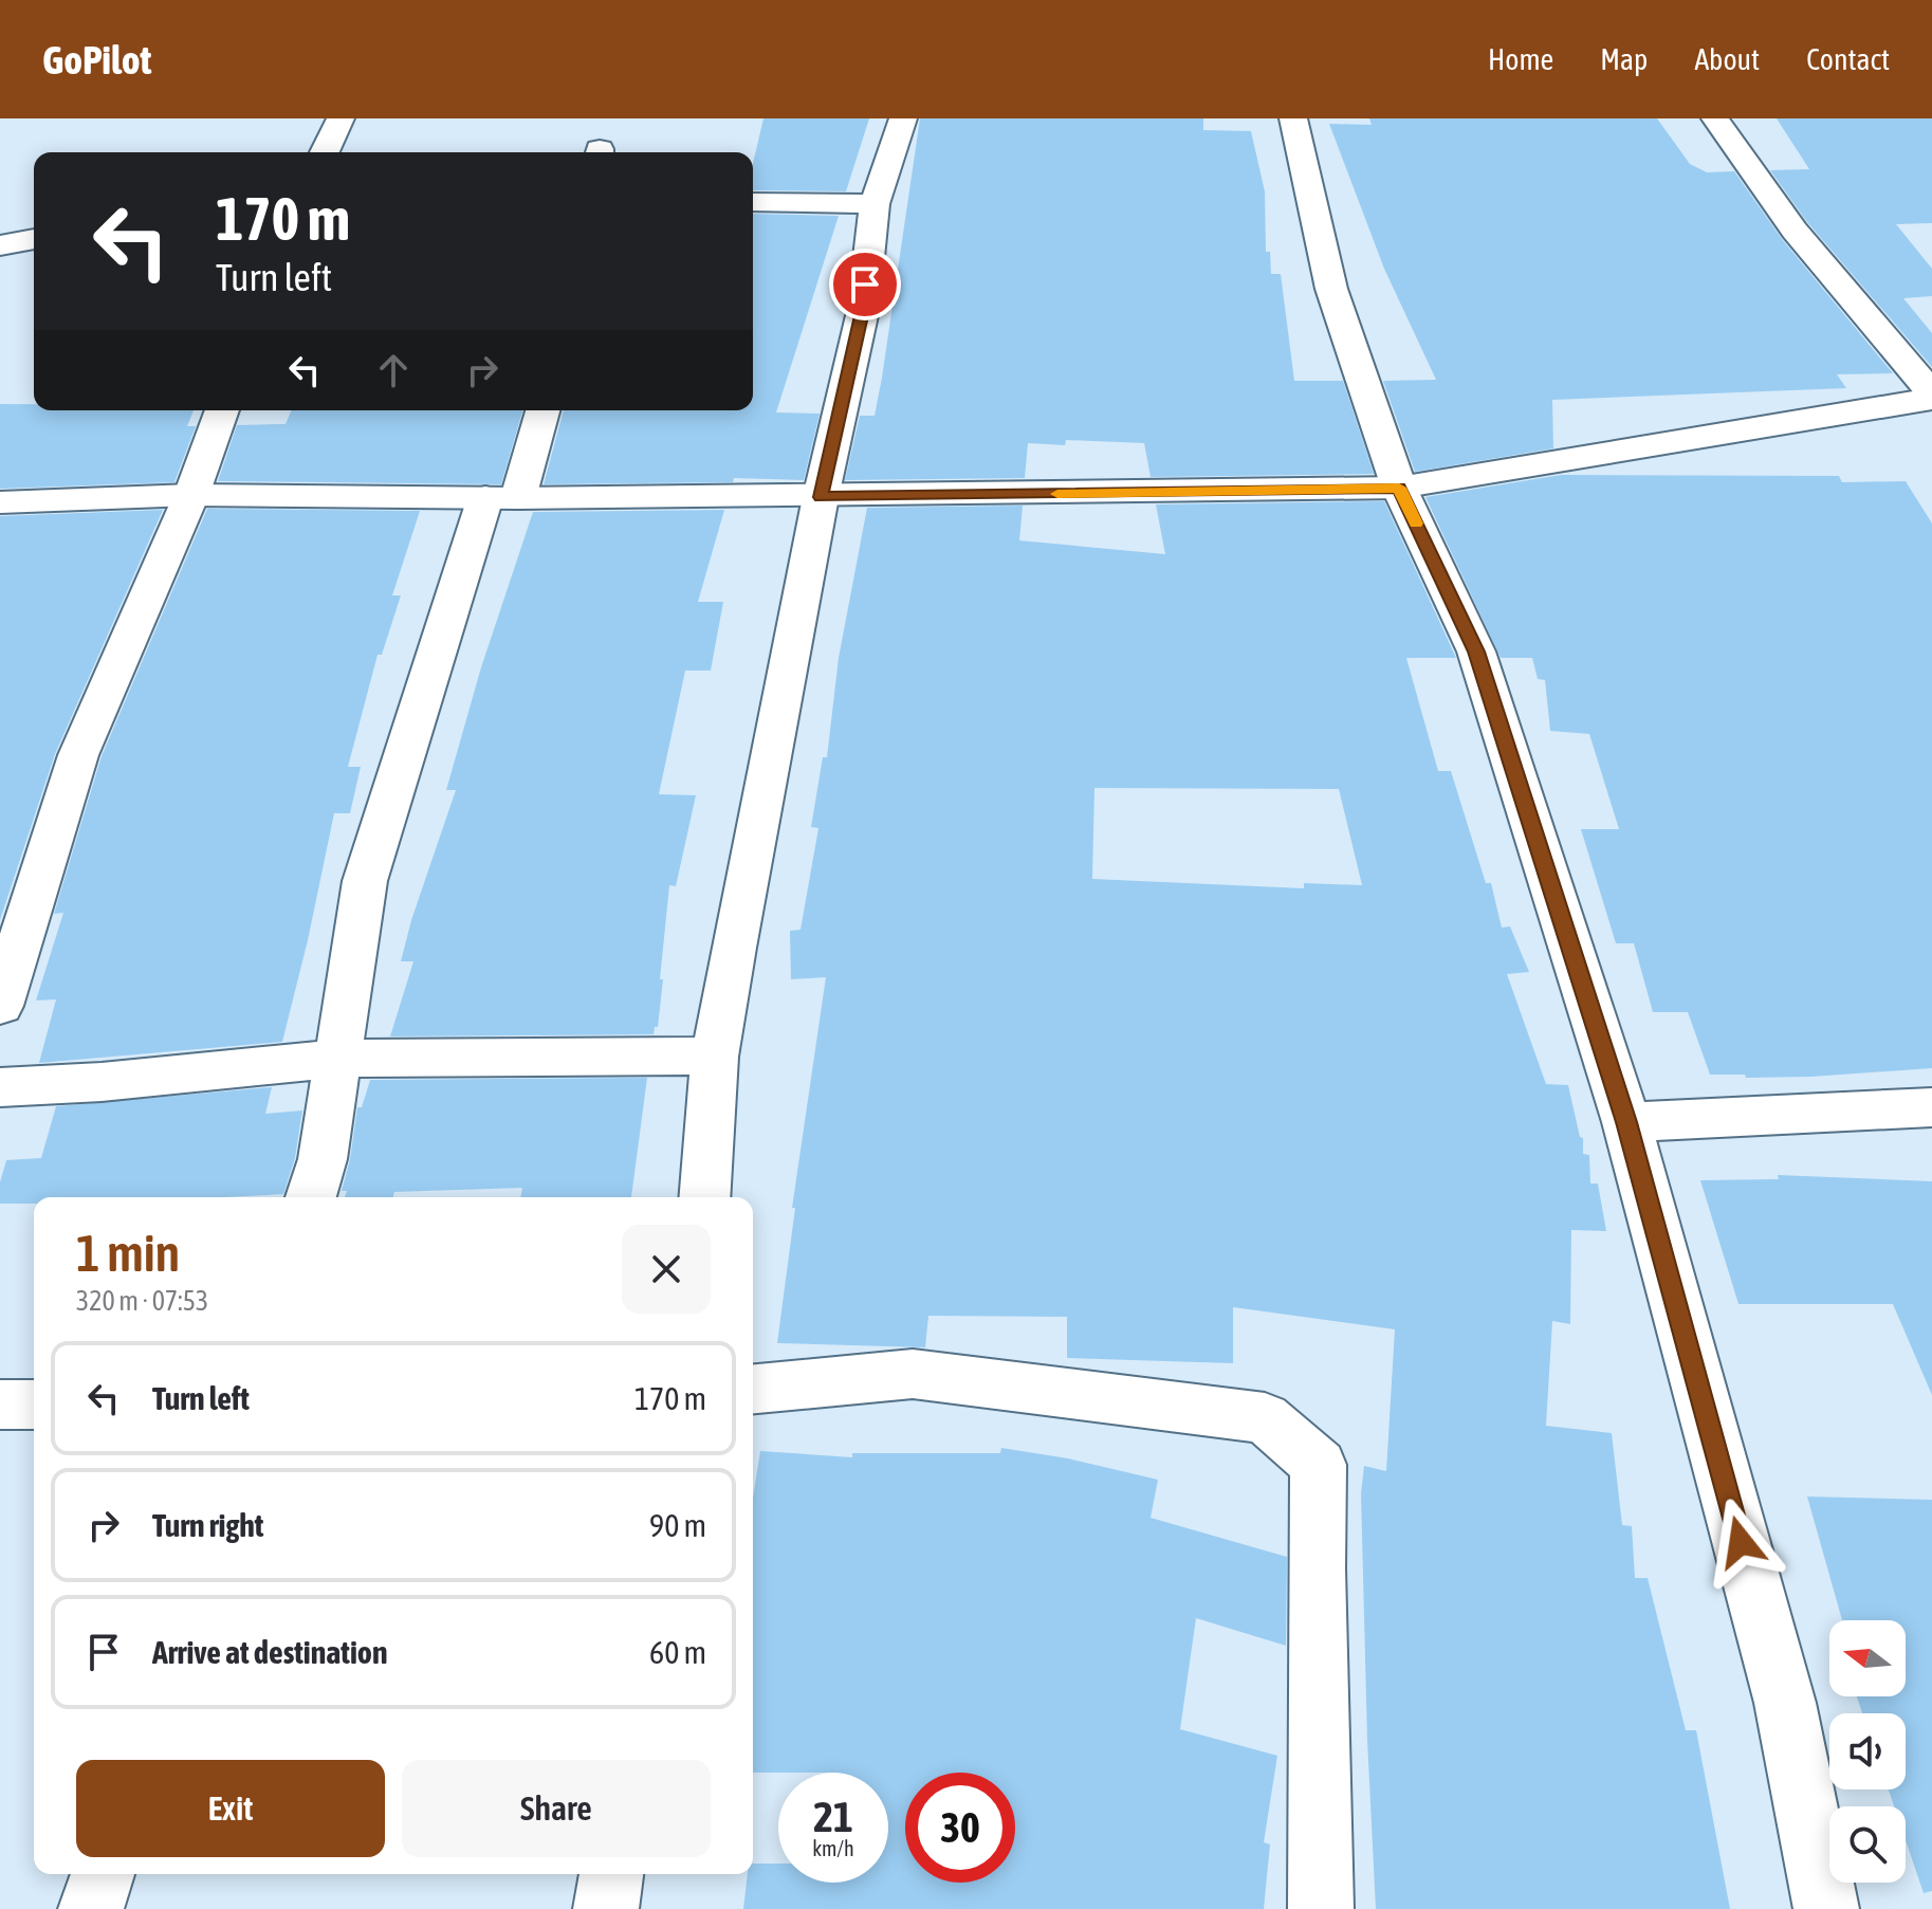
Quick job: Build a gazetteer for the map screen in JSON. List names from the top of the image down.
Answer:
{
  "north": "left",
  "page": {
    "header": "GoPilot",
    "nav": [
      "Home",
      "Map",
      "About",
      "Contact"
    ],
    "turn": ["170 m", "Turn left"],
    "heading": ["1 min", "320 m · 07:53"],
    "list": [
      {
        "name": "Turn left",
        "value": "170 m"
      },
      {
        "name": "Turn right",
        "value": "90 m"
      },
      {
        "name": "Arrive at destination",
        "value": "60 m"
      }
    ],
    "buttons": ["Exit", "Share"],
    "speed": "21 km/h",
    "limit": "30"
  }
}
